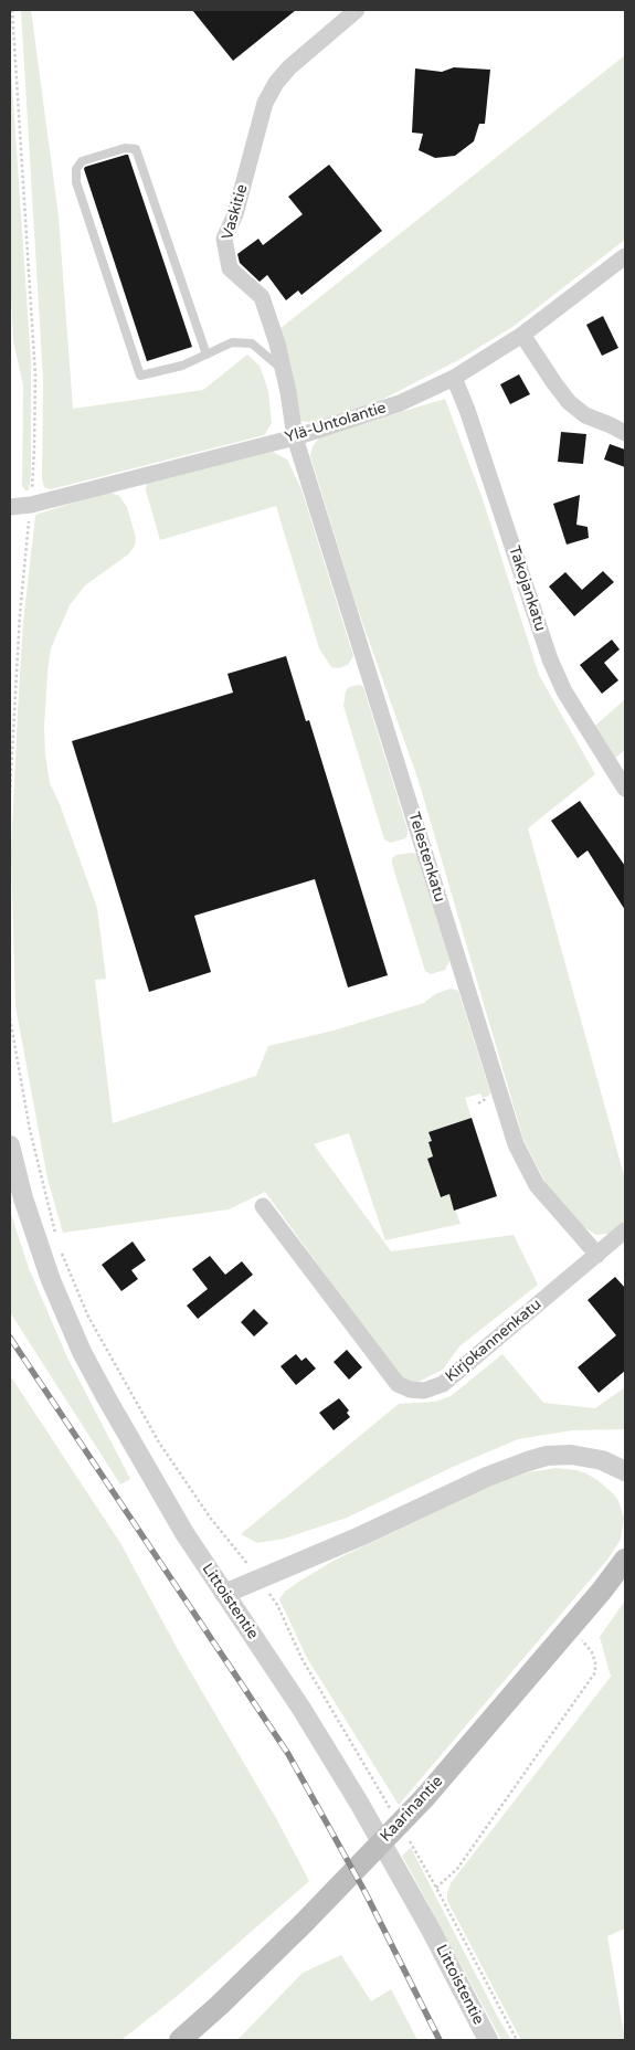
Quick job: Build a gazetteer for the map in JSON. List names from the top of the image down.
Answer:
{
  "streets": {
    "main road": ["Kaarinantie"],
    "street": [
      "Vaskitie",
      "Ylä-Untolantie",
      "Takojankatu",
      "Telestenkatu",
      "Kirjokannenkatu",
      "Littoistentie"
    ]
  },
  "crossings": [
    ["Vaskitie", "Ylä-Untolantie"],
    ["Vaskitie", "Telestenkatu"],
    ["Ylä-Untolantie", "Takojankatu"],
    ["Ylä-Untolantie", "Telestenkatu"],
    ["Telestenkatu", "Kirjokannenkatu"]
  ]
}
